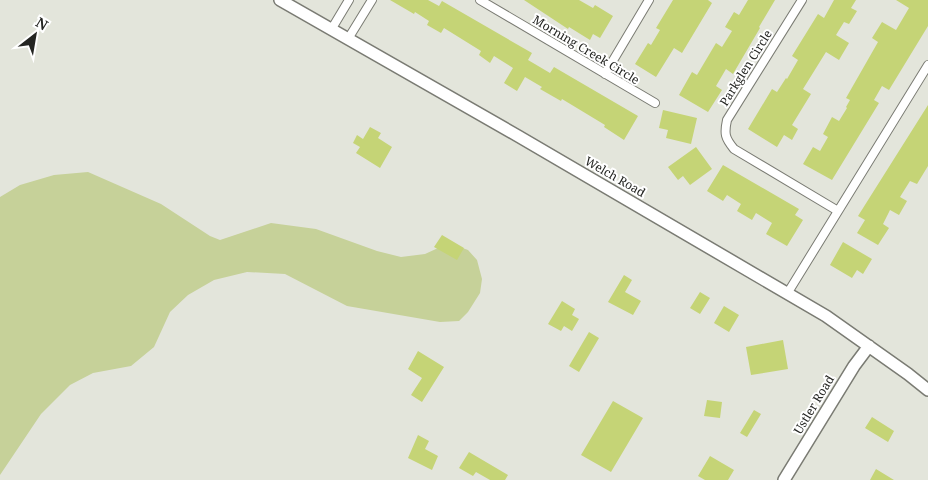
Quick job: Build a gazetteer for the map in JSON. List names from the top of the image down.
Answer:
{
  "streets": {
    "main road": ["Welch Road", "Ustler Road"],
    "street": ["Morning Creek Circle", "Parkglen Circle"]
  },
  "crossings": [
    ["Welch Road", "Ustler Road"]
  ],
  "north": "top right"
}
